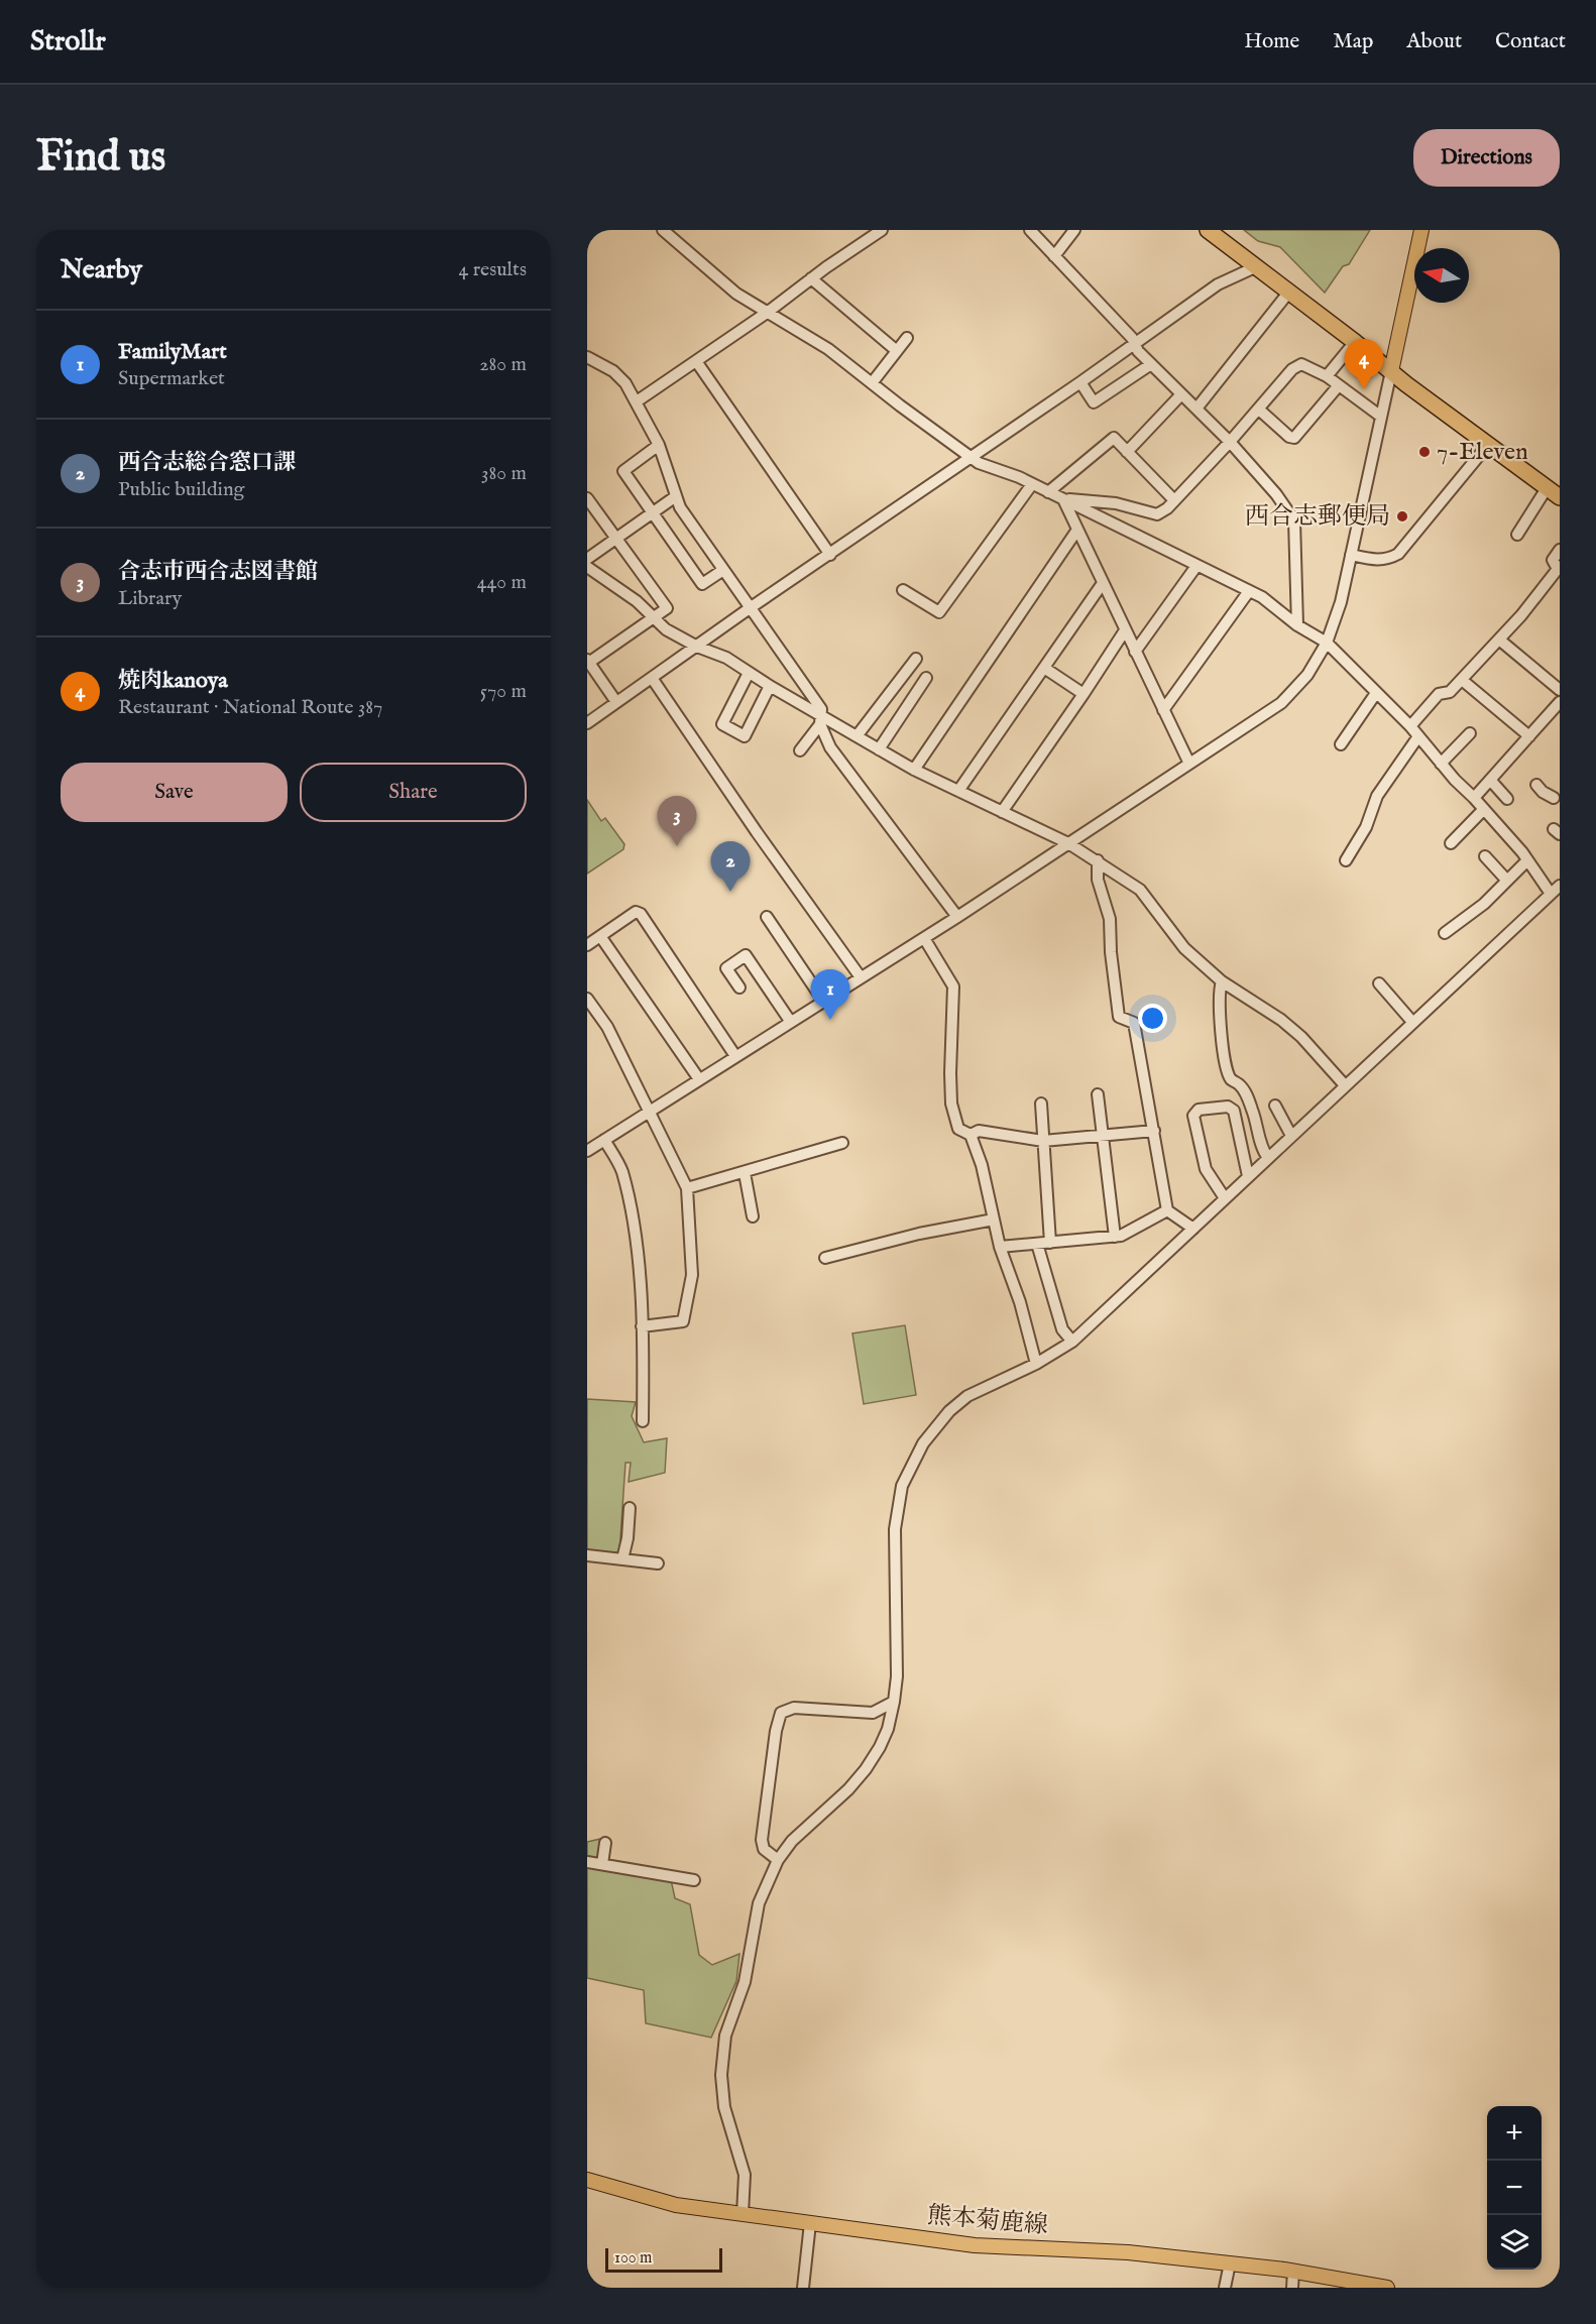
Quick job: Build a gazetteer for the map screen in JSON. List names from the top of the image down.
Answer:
{
  "streets": {
    "main road": ["熊本菊鹿線"]
  },
  "places": ["7-Eleven", "西合志郵便局"],
  "scale_bar": "100 m",
  "north": "left",
  "page": {
    "header": "Strollr",
    "nav": [
      "Home",
      "Map",
      "About",
      "Contact"
    ],
    "buttons": [
      "Directions",
      ["Save", "Share"]
    ],
    "title": "Find us",
    "heading": ["Nearby", "4 results"],
    "list": [
      {
        "mark": "1",
        "name": "FamilyMart",
        "note": "Supermarket",
        "value": "280 m"
      },
      {
        "mark": "2",
        "name": "西合志総合窓口課",
        "note": "Public building",
        "value": "380 m"
      },
      {
        "mark": "3",
        "name": "合志市西合志図書館",
        "note": "Library",
        "value": "440 m"
      },
      {
        "mark": "4",
        "name": "焼肉kanoya",
        "note": "Restaurant · National Route 387",
        "value": "570 m"
      }
    ],
    "pins": [
      "4",
      "3",
      "2",
      "1"
    ],
    "map_buttons": ["+", "−"],
    "scale": "100 m"
  }
}
